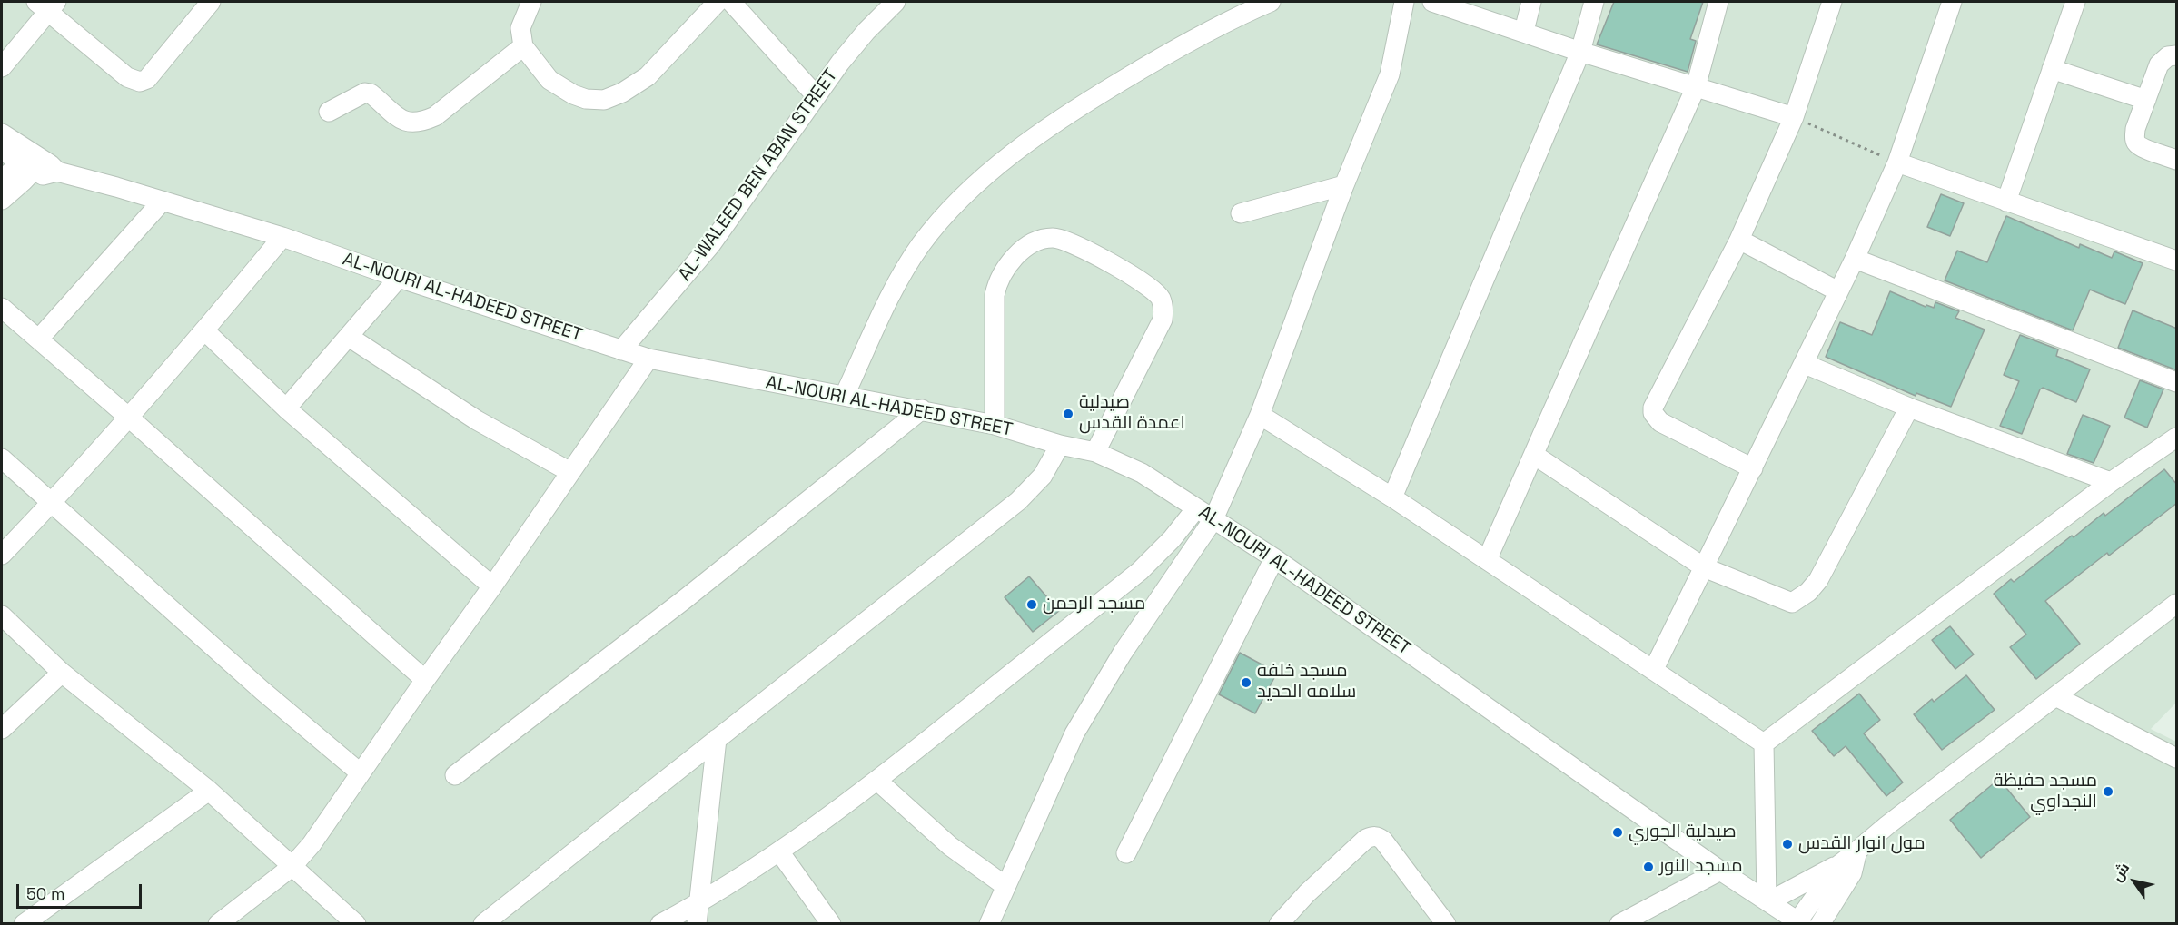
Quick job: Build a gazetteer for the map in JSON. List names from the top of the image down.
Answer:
{
  "streets": {
    "street": ["AL-WALEED BEN ABAN STREET", "AL-NOURI AL-HADEED STREET"]
  },
  "crossings": [
    ["AL-WALEED BEN ABAN STREET", "AL-NOURI AL-HADEED STREET"]
  ],
  "places": [
    "صيدلية اعمدة القدس",
    "مسجد الرحمن",
    "مسجد خلفه سلامه الحديد",
    "مسجد حفيظة النجداوي",
    "صيدلية الجوري",
    "مول انوار القدس",
    "مسجد النور"
  ],
  "scale_bar": "50 m",
  "north": "top left"
}
